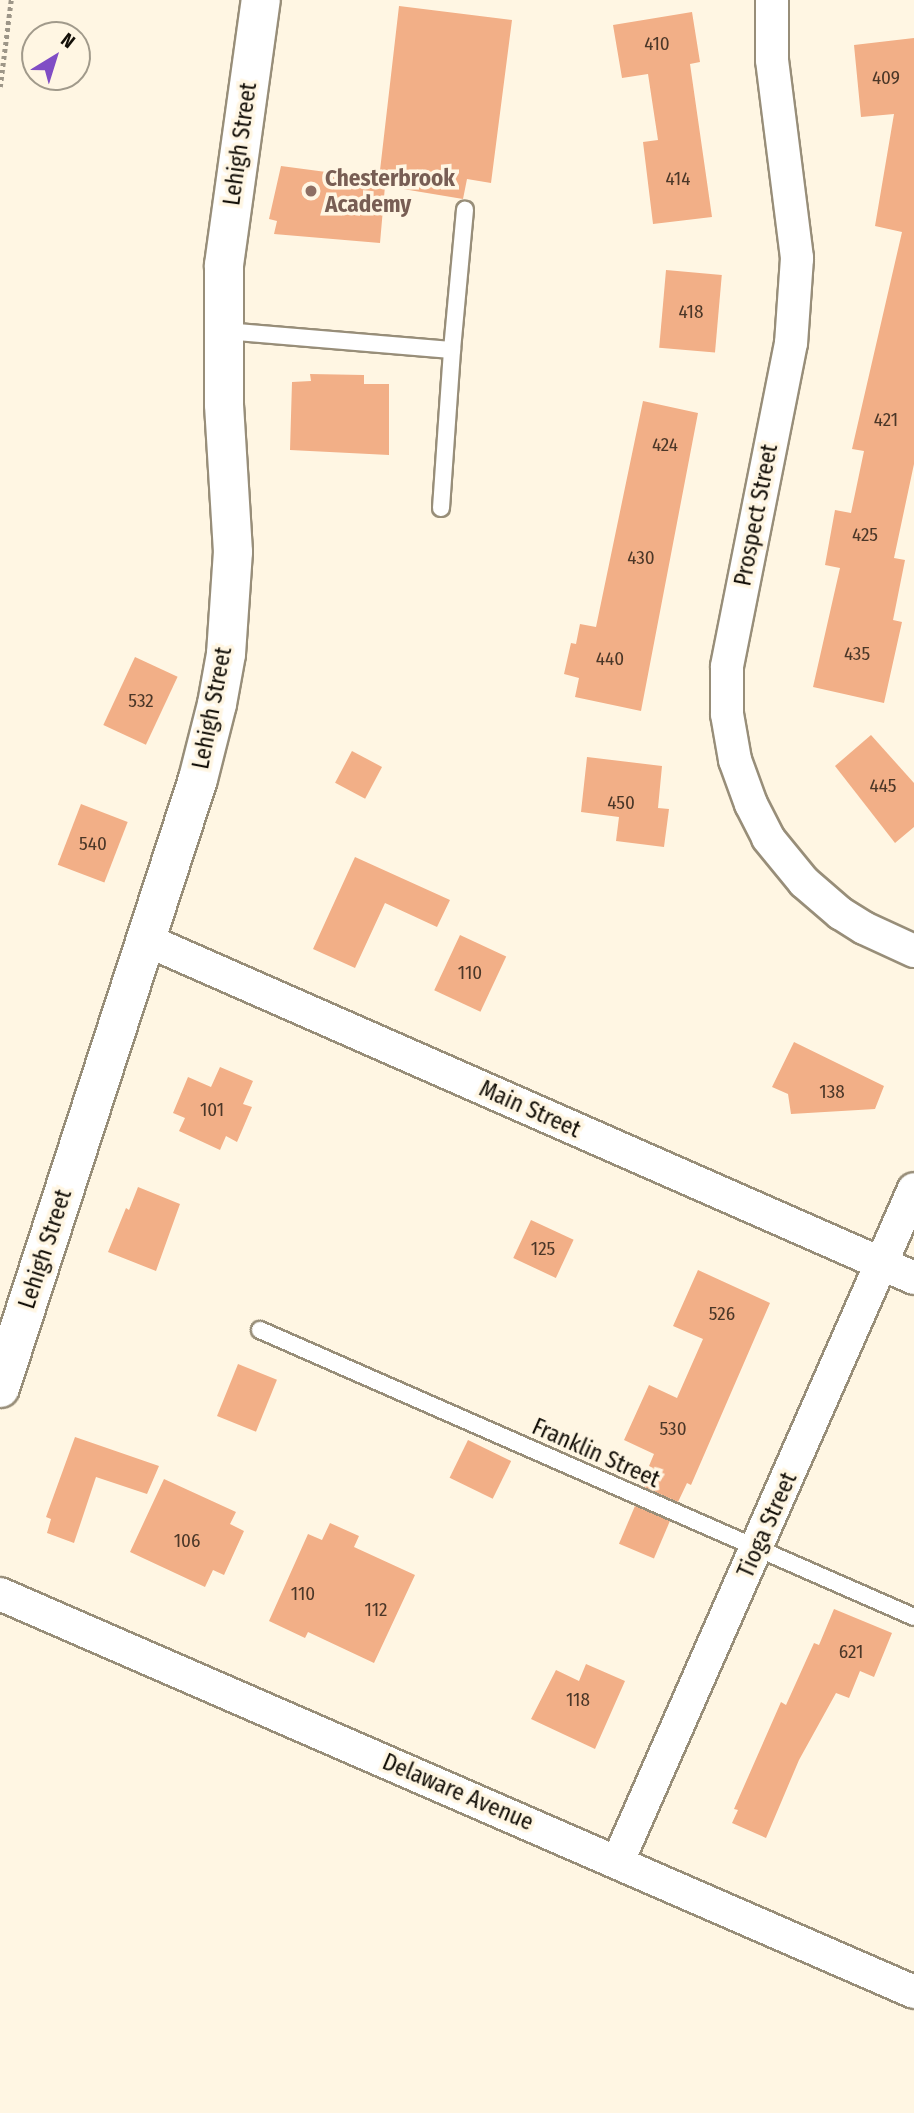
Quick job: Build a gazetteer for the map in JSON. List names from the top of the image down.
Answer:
{
  "streets": {
    "street": [
      "Lehigh Street",
      "Prospect Street",
      "Main Street",
      "Tioga Street",
      "Delaware Avenue"
    ],
    "lane": ["Franklin Street"]
  },
  "crossings": [
    ["Lehigh Street", "Main Street"],
    ["Main Street", "Tioga Street"],
    ["Franklin Street", "Tioga Street"],
    ["Tioga Street", "Delaware Avenue"]
  ],
  "places": ["Chesterbrook Academy"],
  "house_numbers": [
    "410",
    "409",
    "414",
    "418",
    "421",
    "424",
    "425",
    "430",
    "435",
    "440",
    "532",
    "445",
    "450",
    "540",
    "110",
    "138",
    "101",
    "125",
    "526",
    "530",
    "106",
    "110",
    "112",
    "621",
    "118"
  ],
  "north": "top right"
}
